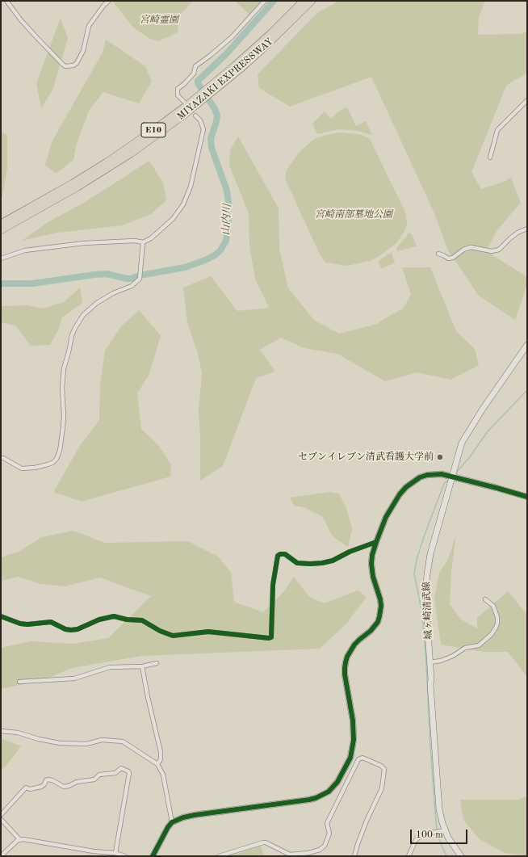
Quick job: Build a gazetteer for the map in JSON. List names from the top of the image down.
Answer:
{
  "streets": {
    "highway": ["MIYAZAKI EXPRESSWAY", "E10"],
    "street": ["城ヶ崎清武線"]
  },
  "water": ["山内川"],
  "parks": ["宮崎霊園", "宮崎南部墓地公園"],
  "places": ["セブンイレブン清武看護大学前"],
  "scale_bar": "100 m"
}
